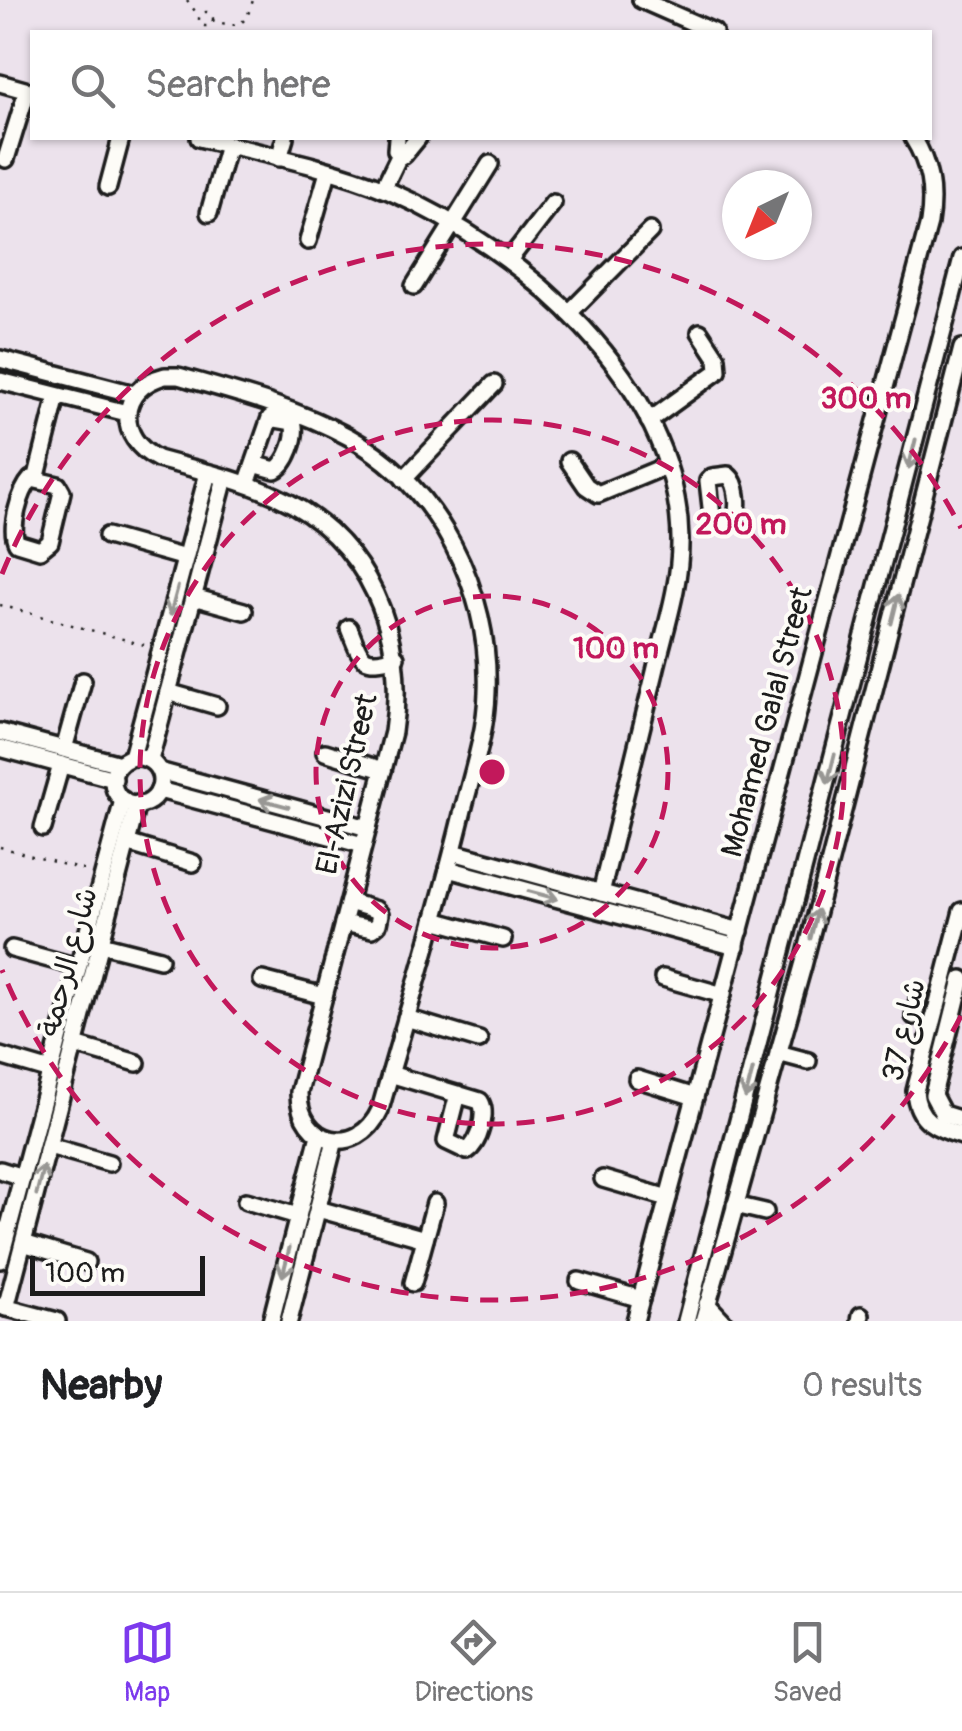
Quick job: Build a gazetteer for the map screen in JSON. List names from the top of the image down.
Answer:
{
  "streets": {
    "street": [
      "Mohamed Galal Street",
      "El-Azizi Street",
      "شارع الرحمة",
      "شارع 37"
    ]
  },
  "scale_bar": "100 m",
  "north": "bottom left",
  "page": {
    "search": "Search here",
    "scale": "100 m",
    "heading": ["Nearby", "0 results"],
    "nav": ["Map", "Directions", "Saved"]
  },
  "rings": ["300 m", "200 m", "100 m"]
}
